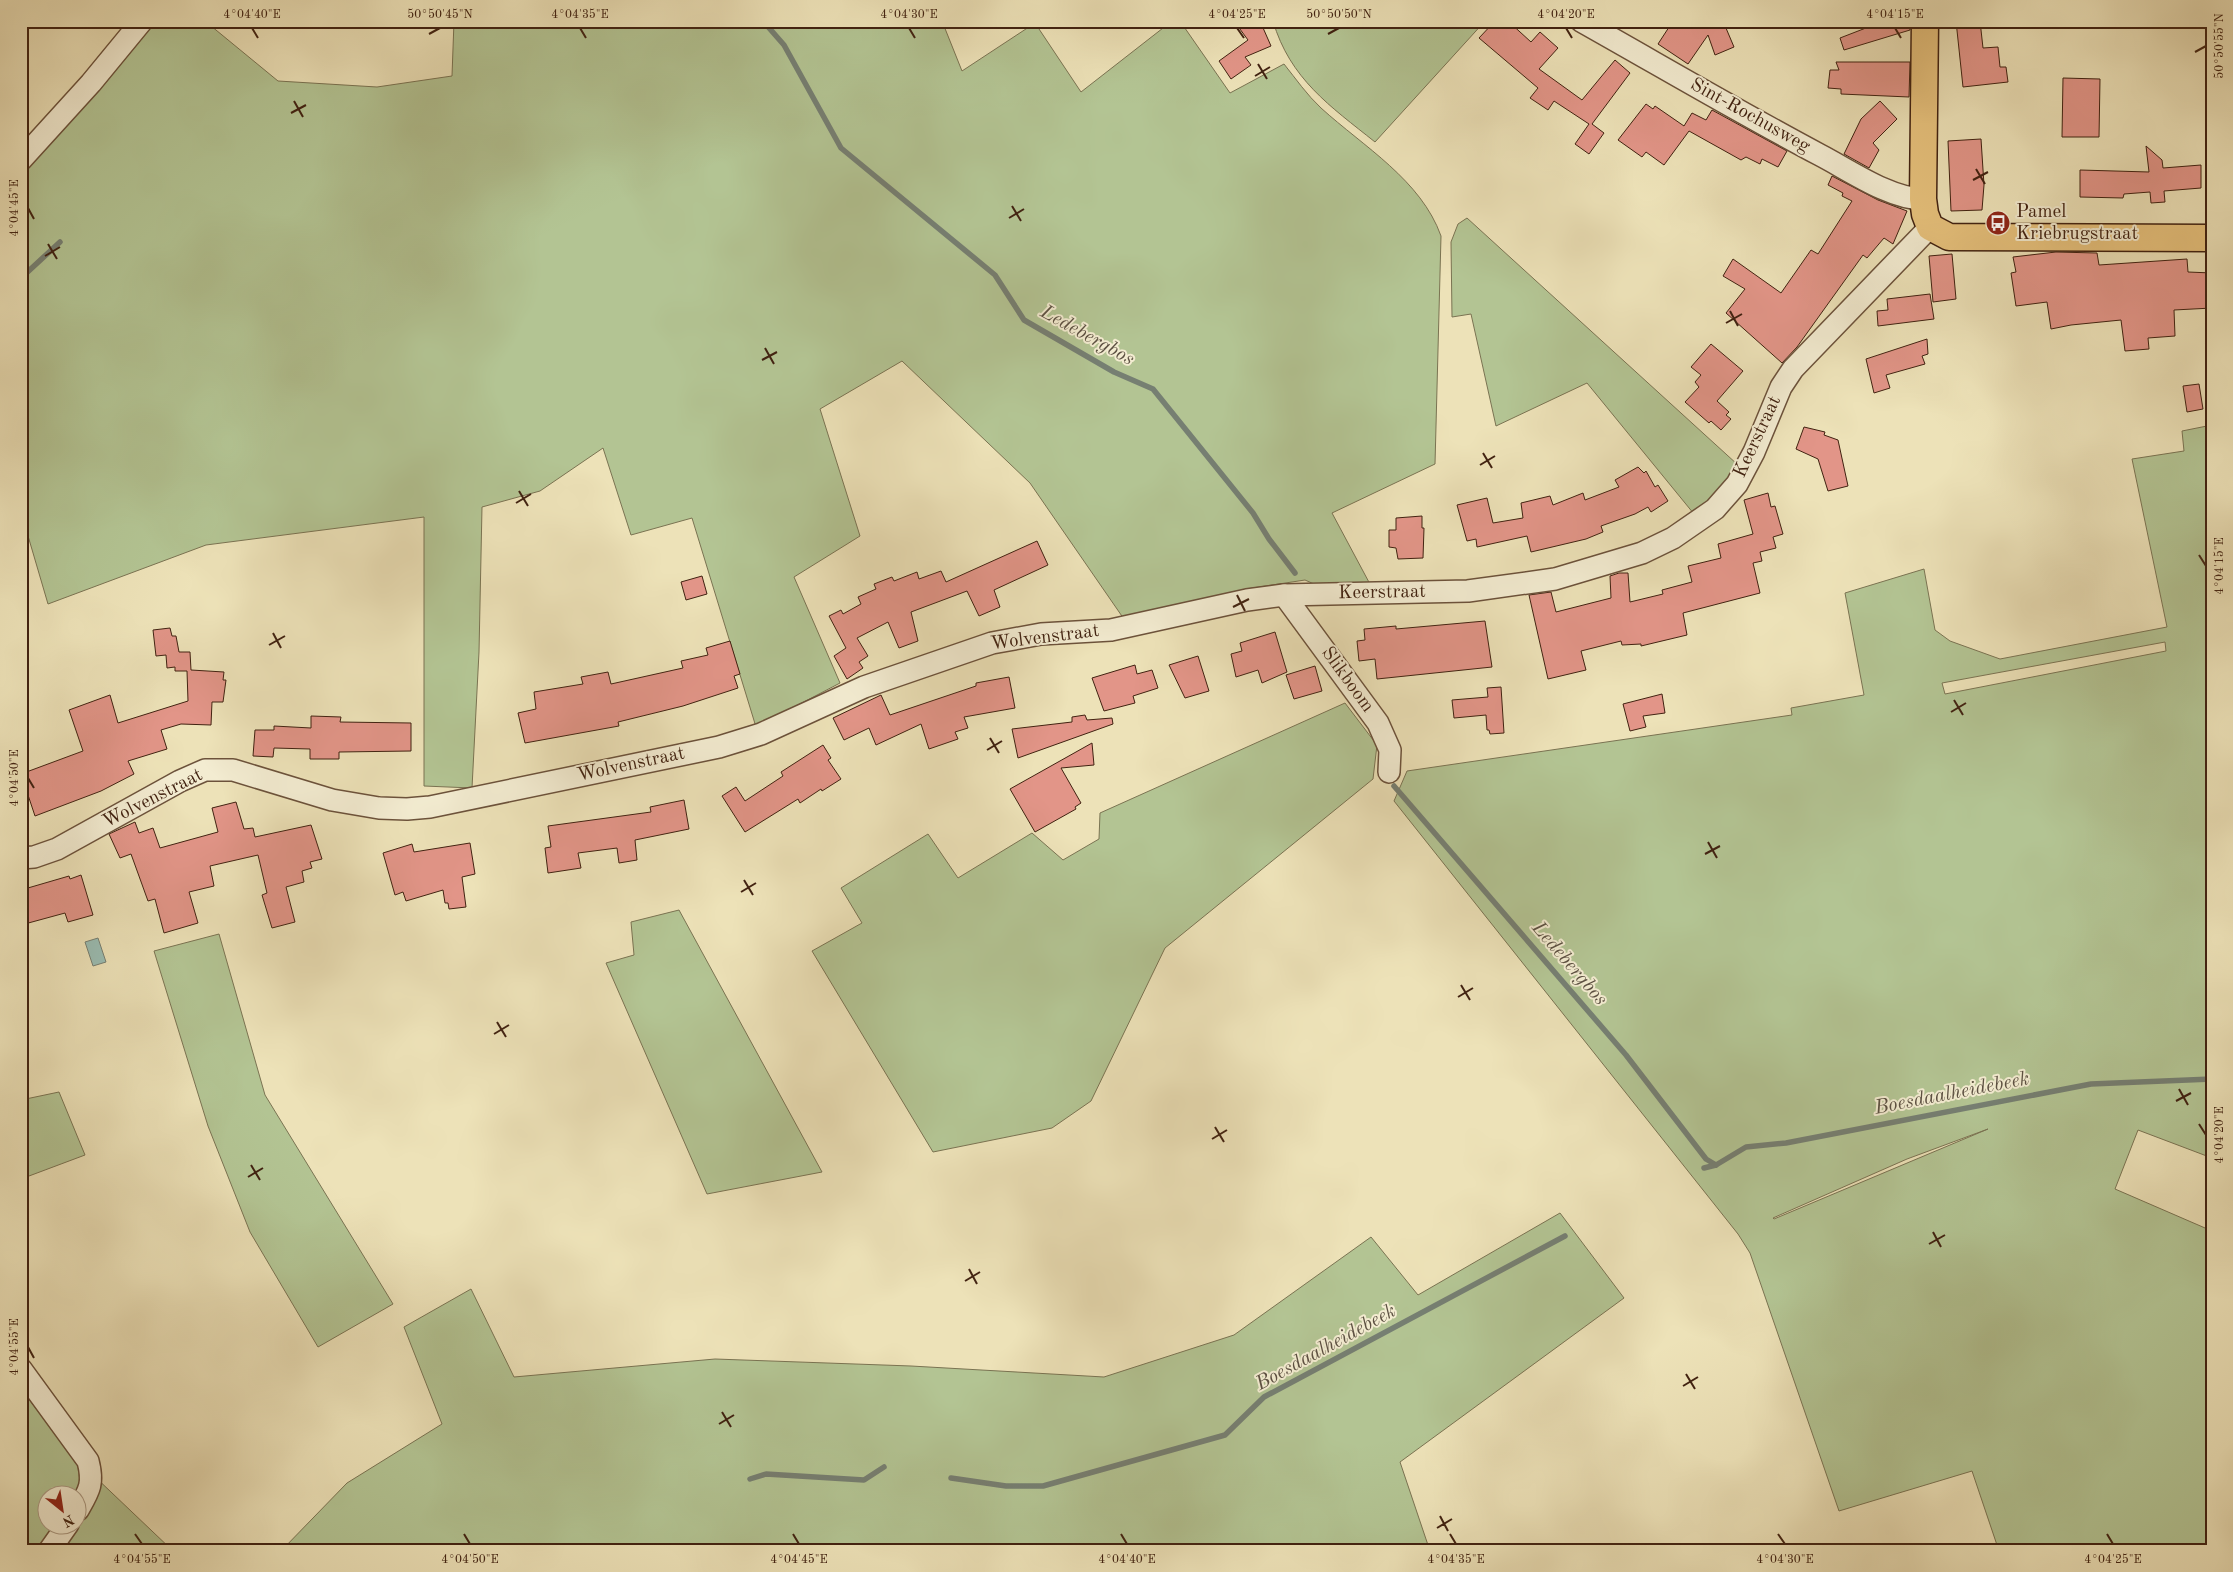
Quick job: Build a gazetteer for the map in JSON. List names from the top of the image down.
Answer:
{
  "streets": {
    "street": [
      "Sint-Rochusweg",
      "Keerstraat",
      "Wolvenstraat",
      "Slikboom"
    ]
  },
  "crossings": [
    ["Keerstraat", "Wolvenstraat"],
    ["Keerstraat", "Slikboom"]
  ],
  "water": ["Ledebergbos", "Boesdaalheidebeek"],
  "places": {
    "bus stop": ["Pamel Kriebrugstraat"]
  },
  "north": "bottom right",
  "coordinates": [
    "4°04'40\"E",
    "50°50'45\"N",
    "4°04'35\"E",
    "4°04'30\"E",
    "4°04'25\"E",
    "50°50'50\"N",
    "4°04'20\"E",
    "4°04'15\"E",
    "50°50'55\"N",
    "4°04'45\"E",
    "4°04'50\"E",
    "4°04'55\"E"
  ]
}
